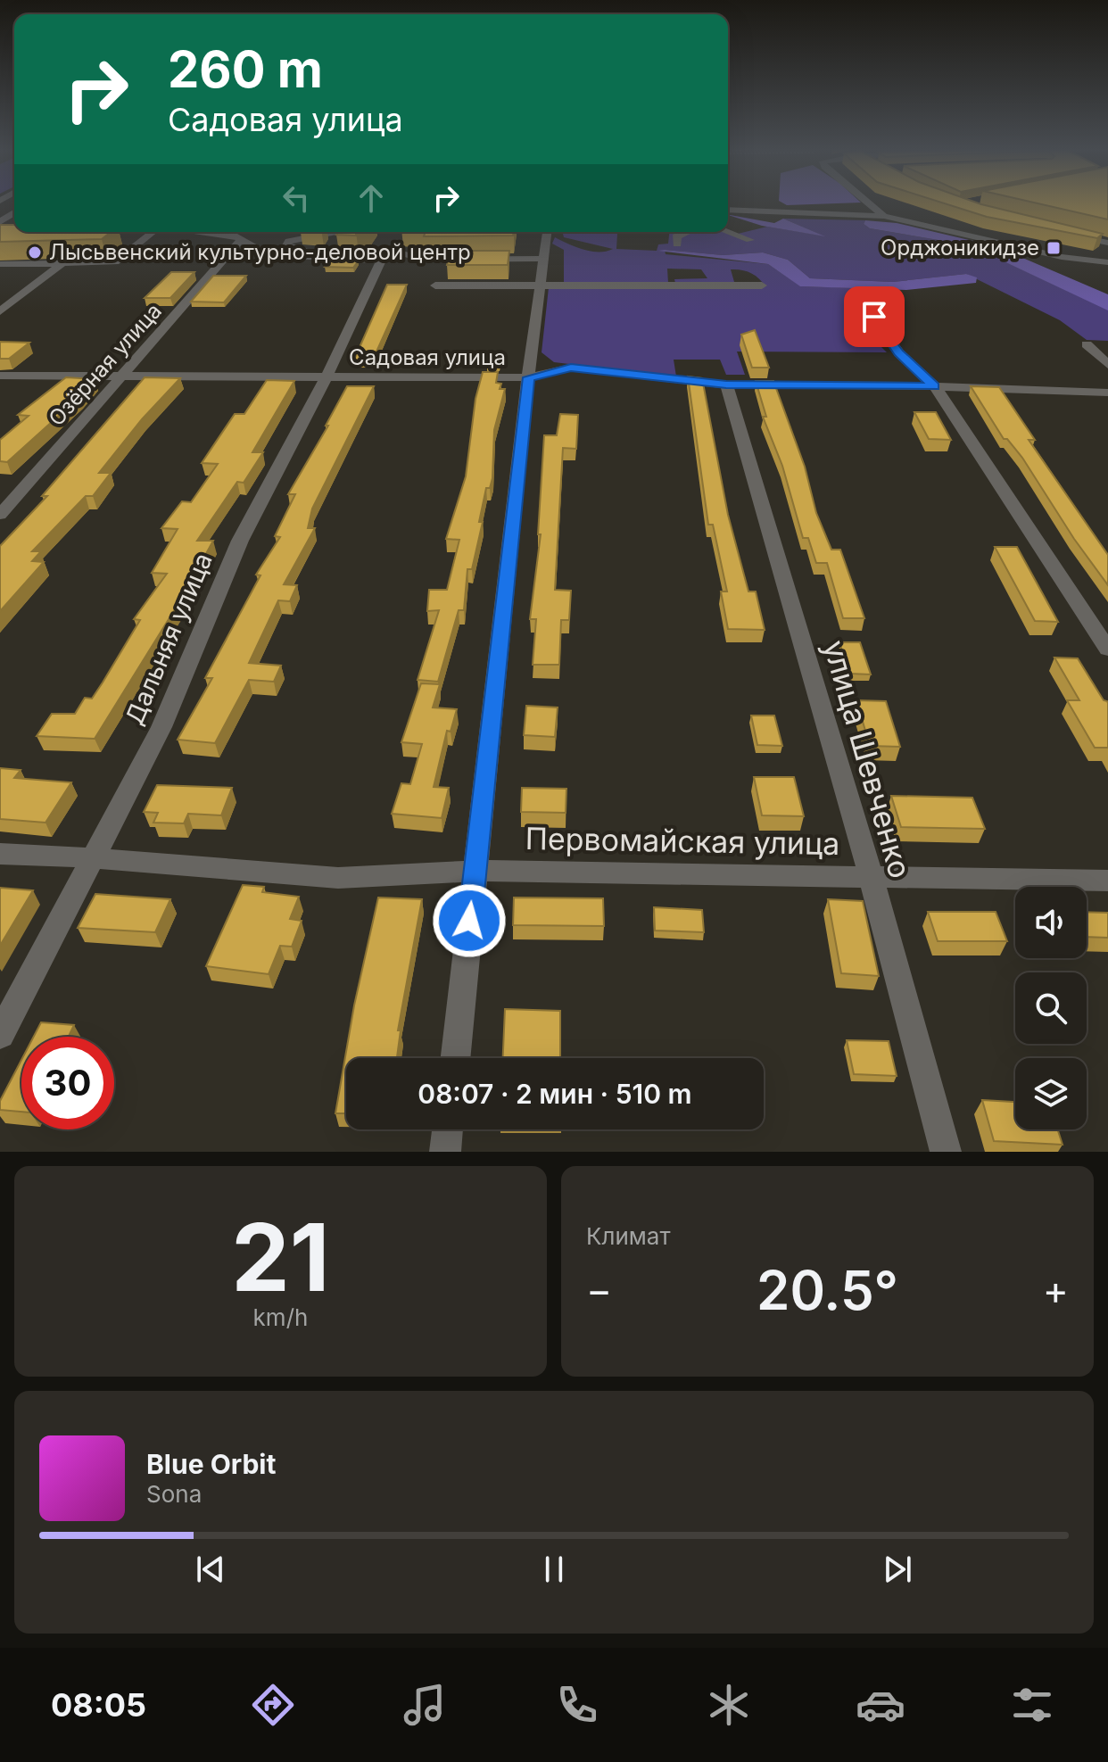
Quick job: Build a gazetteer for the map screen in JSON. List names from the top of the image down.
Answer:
{
  "streets": {
    "street": [
      "Садовая улица",
      "Озёрная улица",
      "Дальняя улица",
      "улица Шевченко",
      "Первомайская улица"
    ]
  },
  "crossings": [
    ["Садовая улица", "Озёрная улица"],
    ["Садовая улица", "Дальняя улица"],
    ["Садовая улица", "улица Шевченко"],
    ["Озёрная улица", "Дальняя улица"],
    ["Дальняя улица", "Первомайская улица"],
    ["улица Шевченко", "Первомайская улица"]
  ],
  "places": {
    "transit": ["Орджоникидзе"],
    "other": ["Лысьвенский культурно-деловой центр"]
  },
  "page": {
    "turn": ["260 m", "Садовая улица"],
    "limit": "30",
    "trip": "08:07 · 2 мин · 510 m",
    "tile": [
      ["21", "km/h"],
      "Климат"
    ],
    "heat": ["−", "20.5°", "+"],
    "song": ["Blue Orbit", "Sona"],
    "tabs": "08:05"
  }
}
